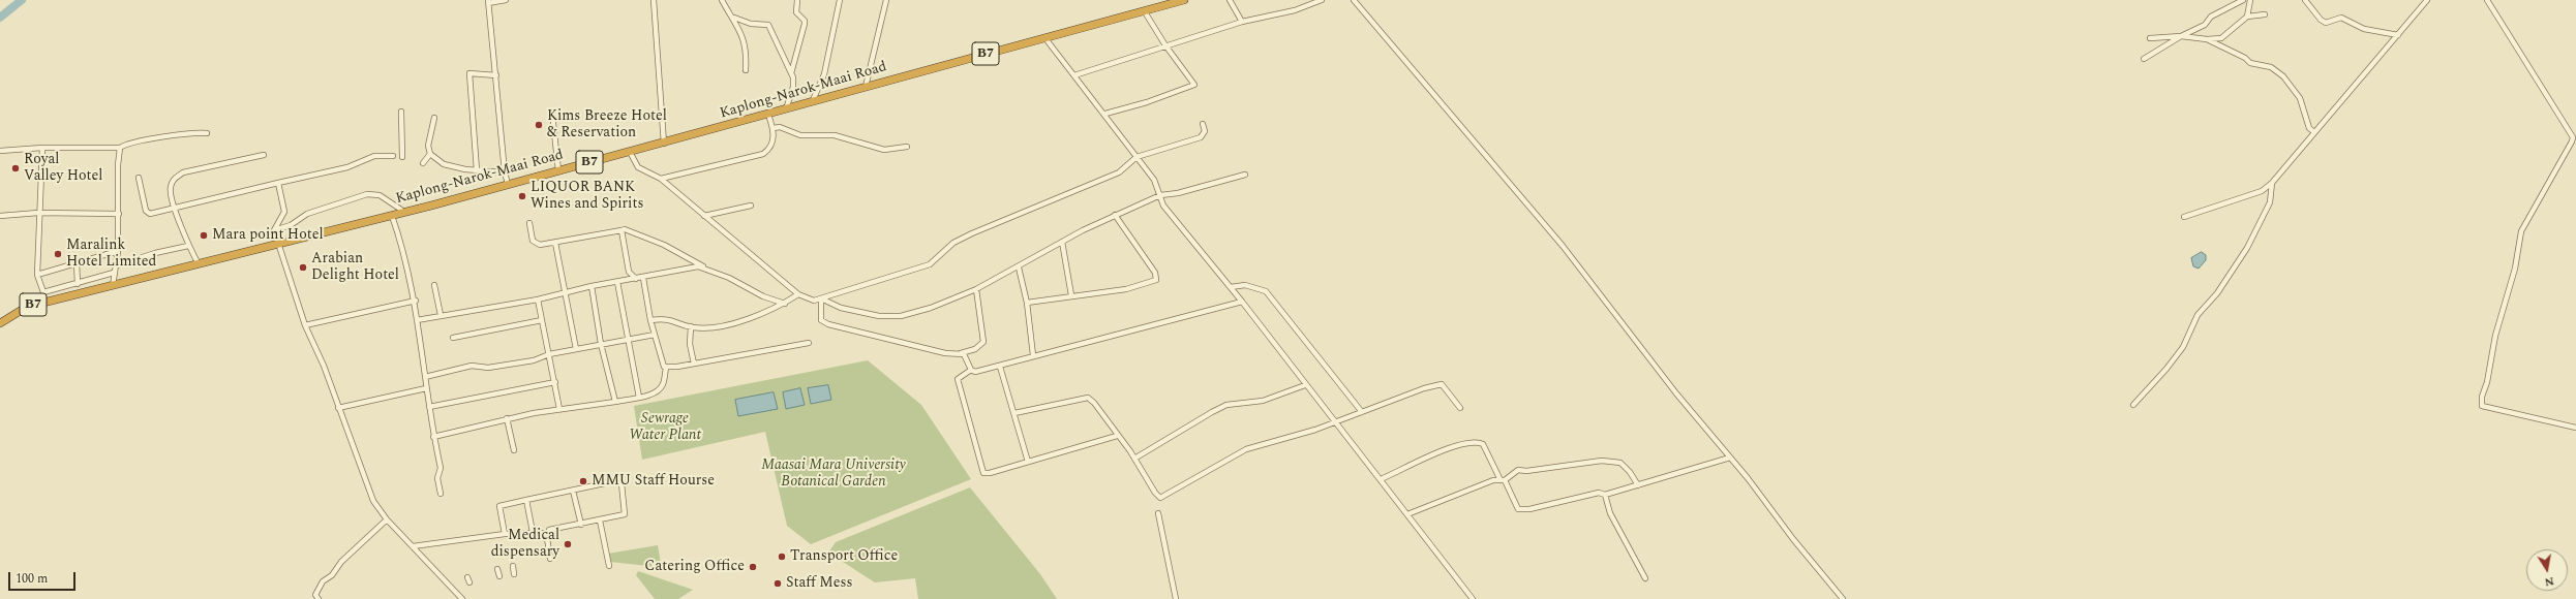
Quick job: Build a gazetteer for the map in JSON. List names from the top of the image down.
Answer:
{
  "streets": {
    "highway": ["B7", "Kaplong-Narok-Maai Road"]
  },
  "parks": ["Sewrage Water Plant", "Maasai Mara University Botanical Garden"],
  "places": [
    "Kims Breeze Hotel & Reservation",
    "Royal Valley Hotel",
    "LIQUOR BANK Wines and Spirits",
    "Mara point Hotel",
    "Maralink Hotel Limited",
    "Arabian Delight Hotel",
    "MMU Staff Hourse",
    "Medical dispensary",
    "Transport Office",
    "Catering Office",
    "Staff Mess"
  ],
  "scale_bar": "100 m",
  "north": "bottom"
}
